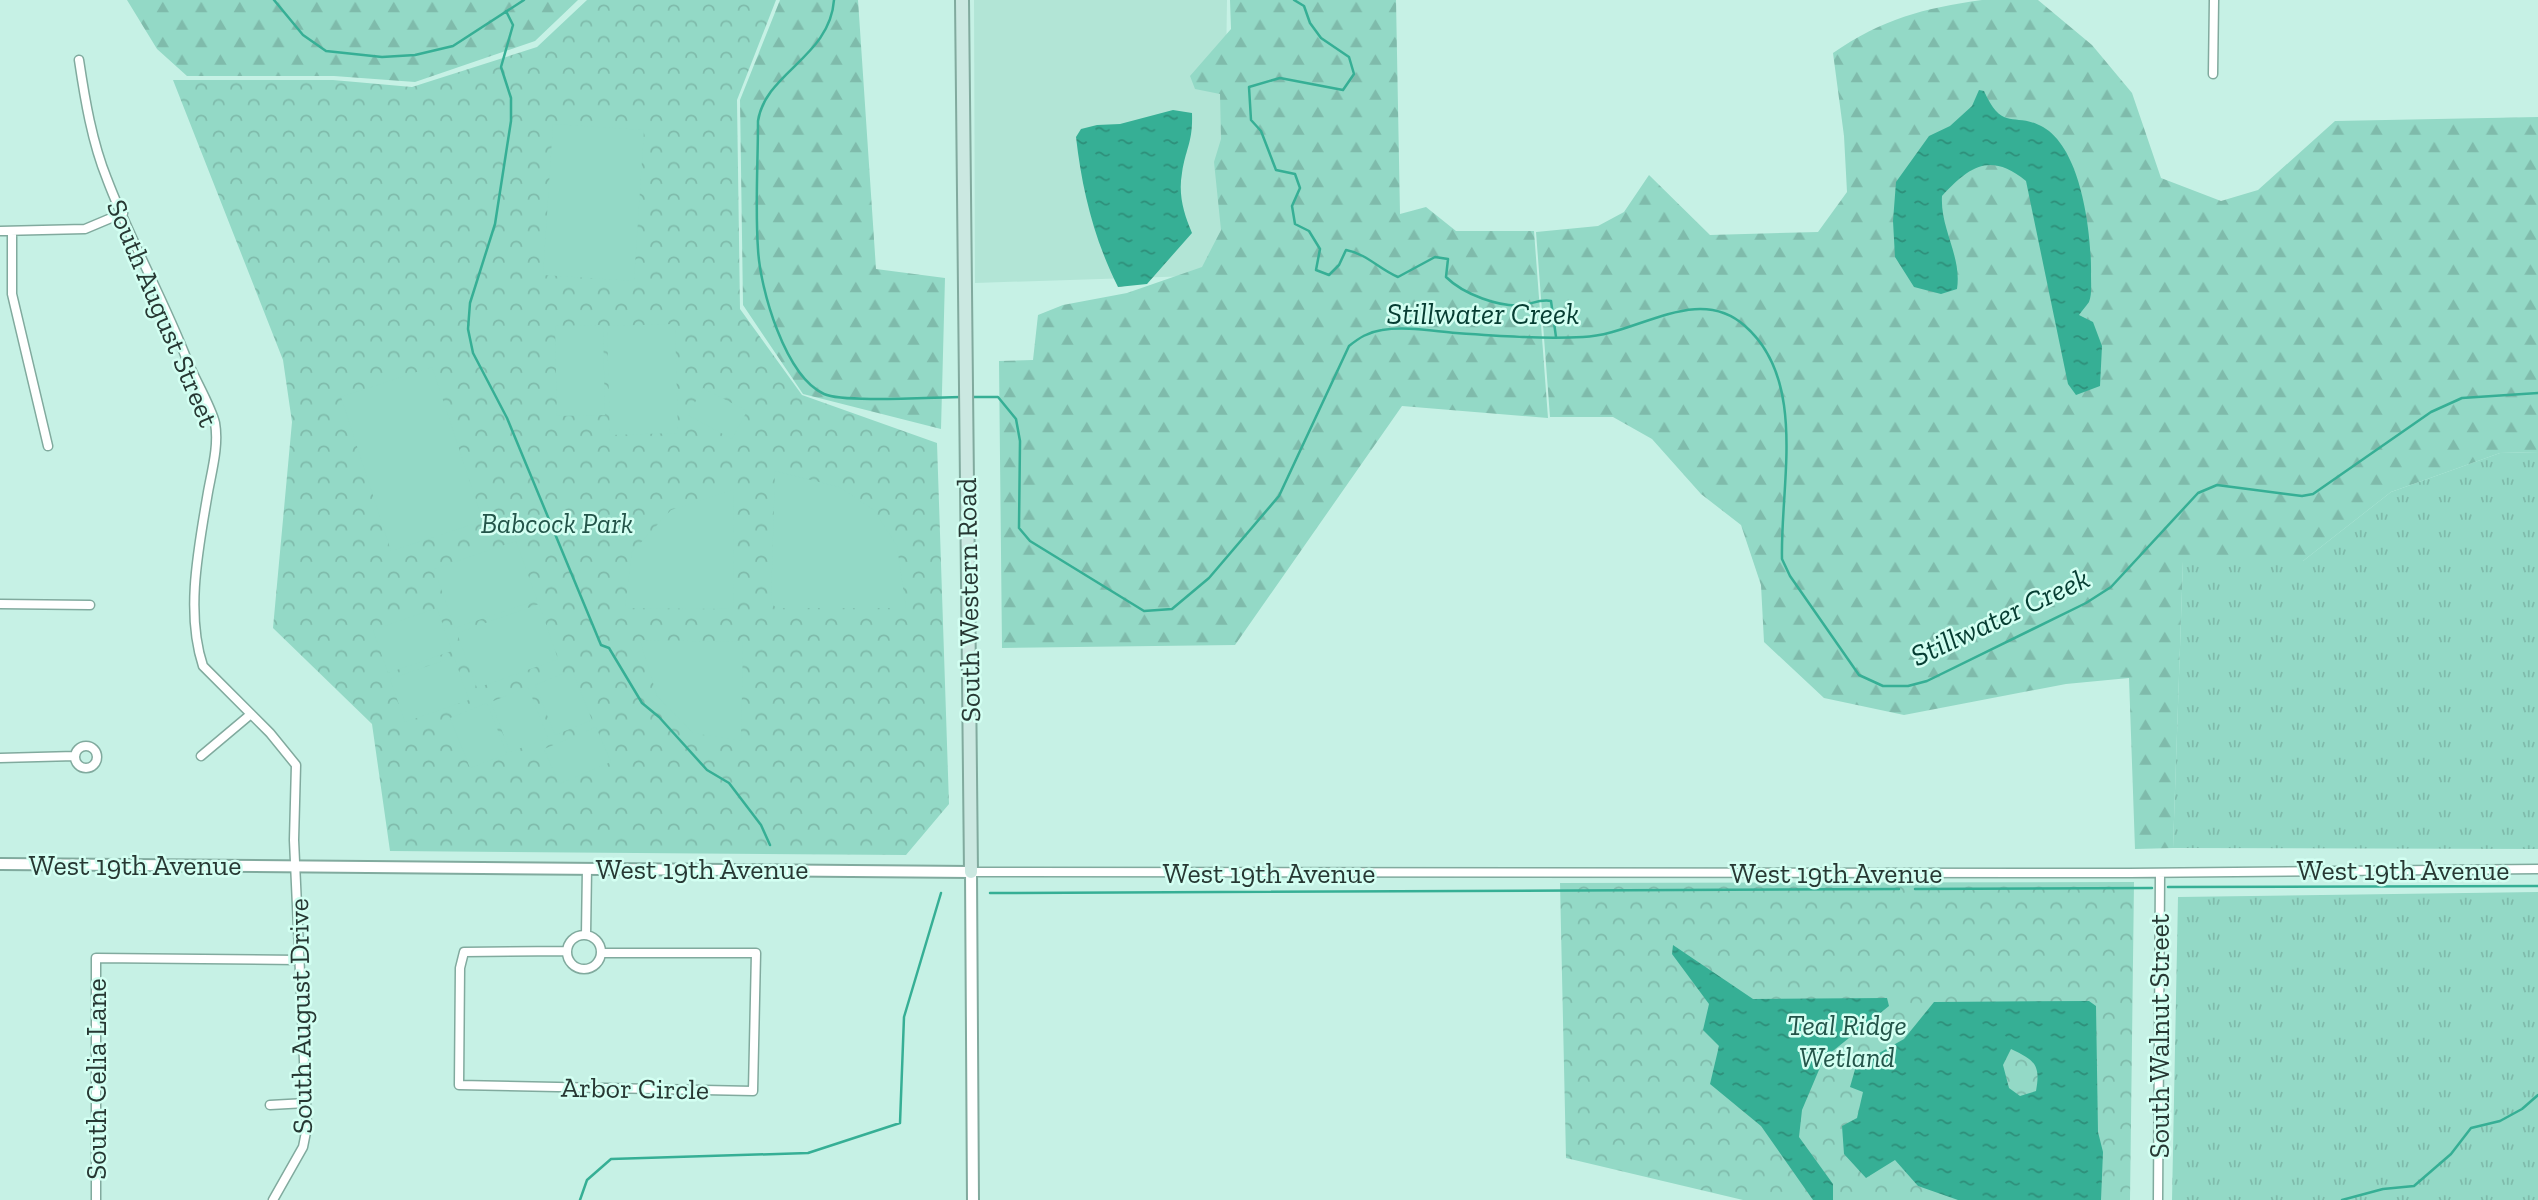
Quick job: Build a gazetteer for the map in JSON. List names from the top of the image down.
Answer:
{
  "streets": {
    "main road": ["South Western Road"],
    "street": [
      "South August Street",
      "West 19th Avenue",
      "South August Drive",
      "South Walnut Street",
      "South Celia Lane",
      "Arbor Circle"
    ]
  },
  "crossings": [
    ["South August Street", "West 19th Avenue"],
    ["South August Street", "South August Drive"],
    ["South Western Road", "West 19th Avenue"],
    ["West 19th Avenue", "South August Drive"],
    ["West 19th Avenue", "South Walnut Street"],
    ["South August Drive", "South Celia Lane"]
  ],
  "water": ["Stillwater Creek"],
  "parks": ["Babcock Park", "Teal Ridge Wetland"]
}
